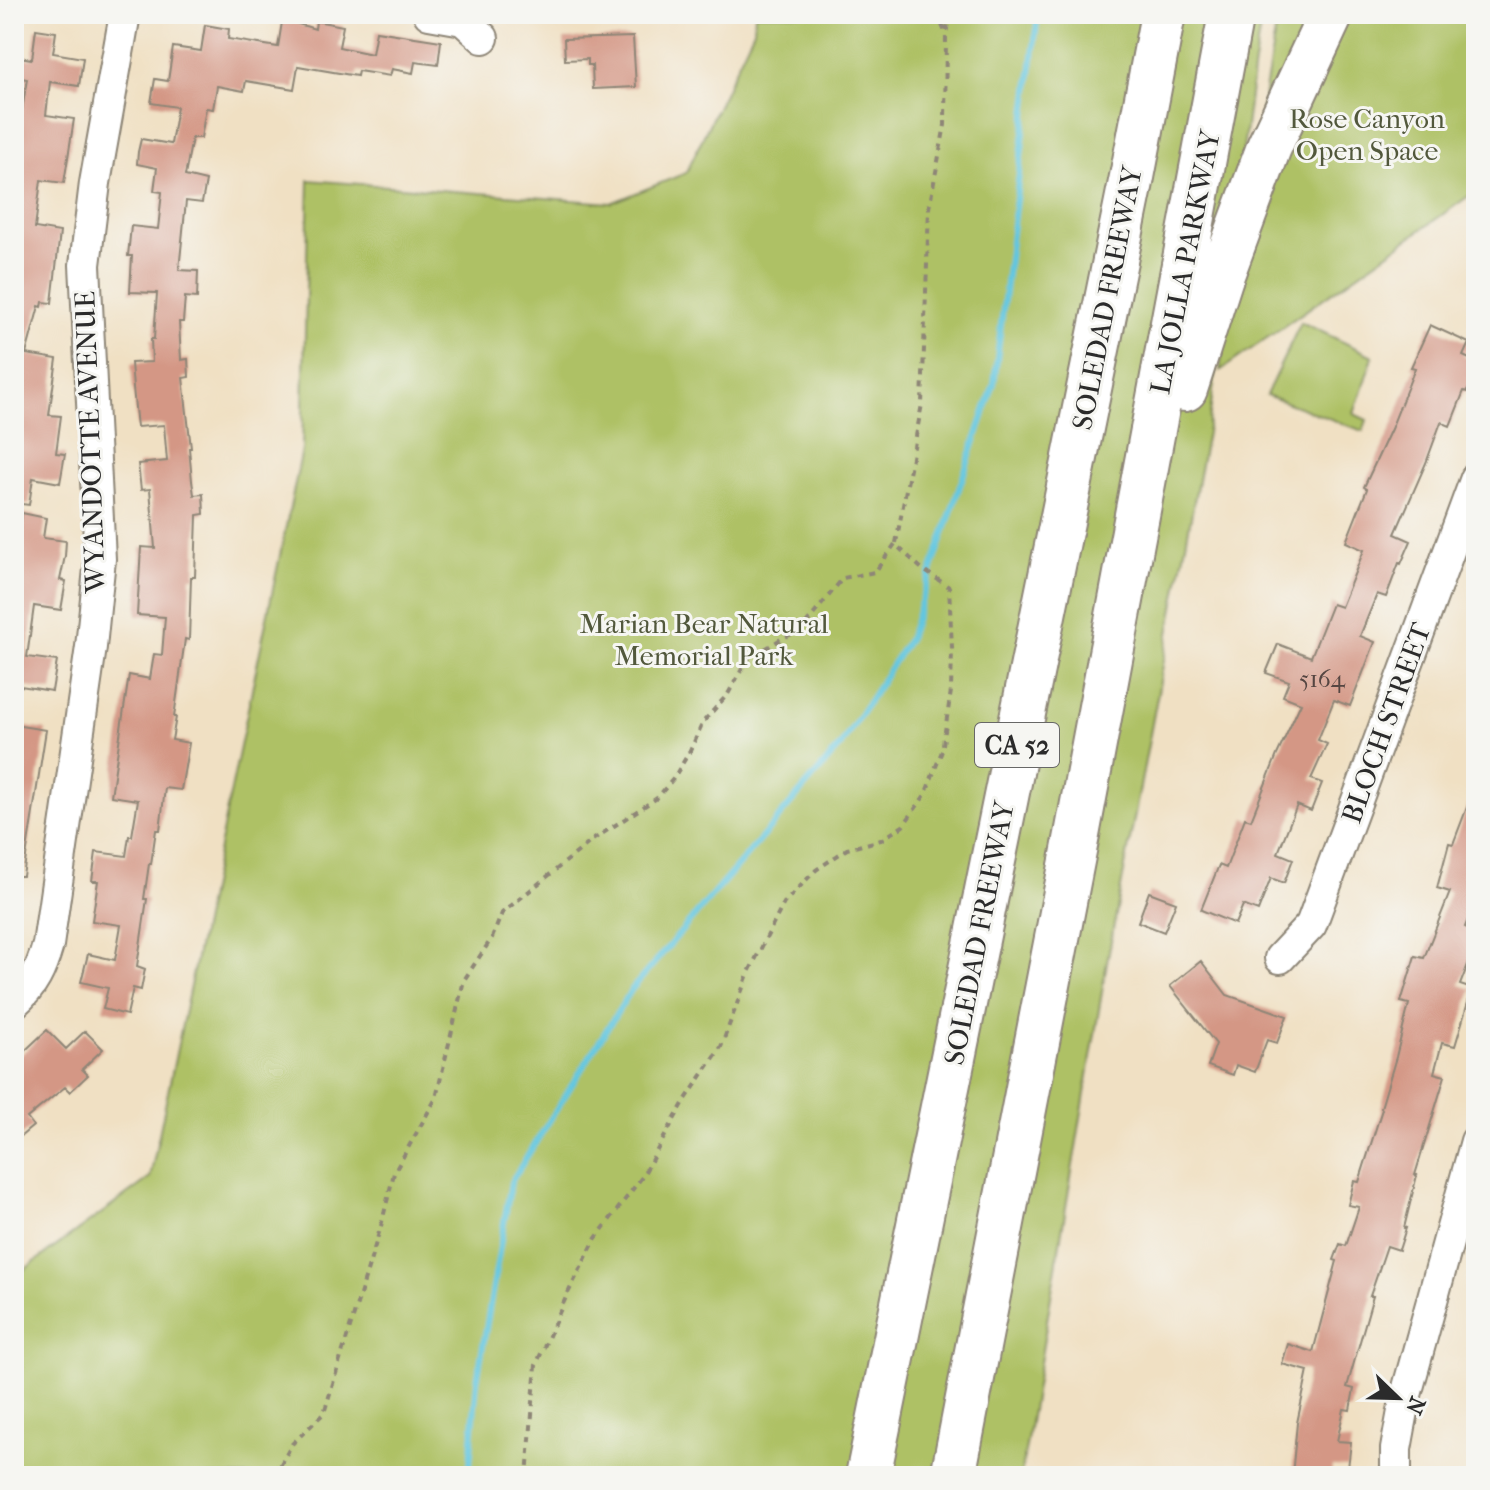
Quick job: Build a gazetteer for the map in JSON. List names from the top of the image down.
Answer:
{
  "streets": {
    "highway": ["LA JOLLA PARKWAY", "SOLEDAD FREEWAY", "CA 52"],
    "street": ["WYANDOTTE AVENUE", "BLOCH STREET"]
  },
  "crossings": [
    ["LA JOLLA PARKWAY", "CA 52"]
  ],
  "parks": ["Rose Canyon Open Space", "Marian Bear Natural Memorial Park"],
  "house_numbers": ["5164"],
  "north": "bottom right"
}
